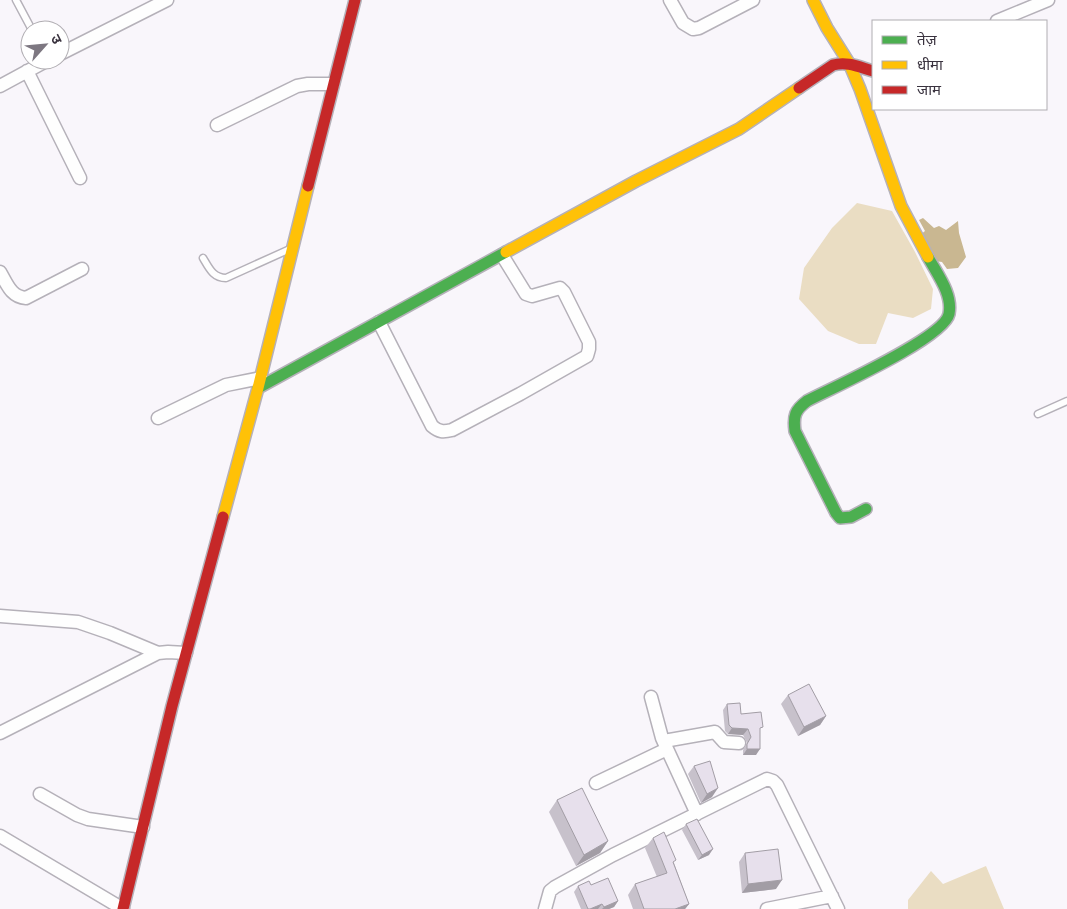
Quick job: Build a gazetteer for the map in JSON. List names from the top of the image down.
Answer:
{
  "legend": ["तेज़", "धीमा", "जाम"],
  "north": "top right"
}
